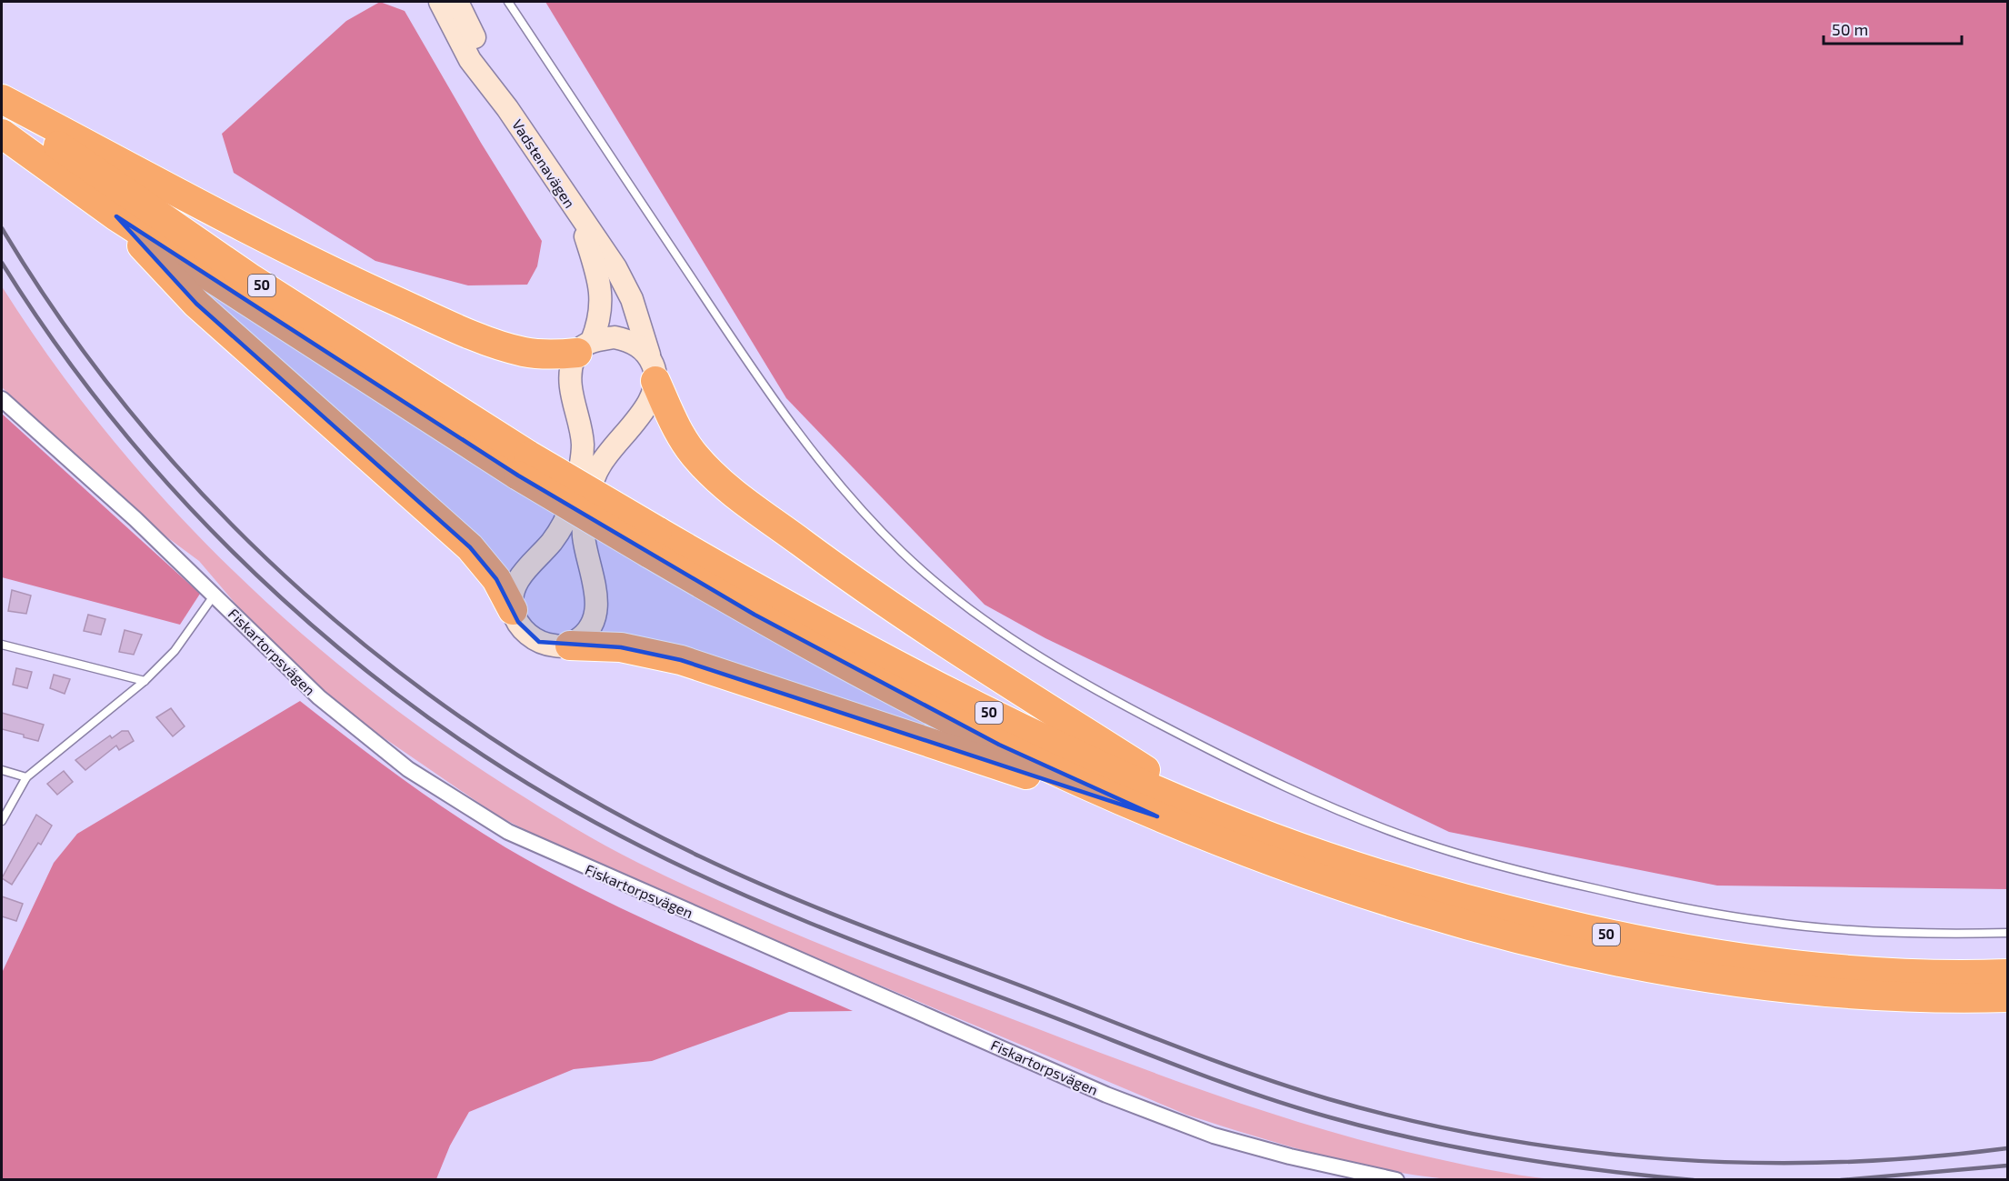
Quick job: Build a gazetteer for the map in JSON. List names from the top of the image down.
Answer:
{
  "streets": {
    "highway": ["50"],
    "main road": ["Vadstenavägen"],
    "street": ["Fiskartorpsvägen"]
  },
  "scale_bar": "50 m"
}
